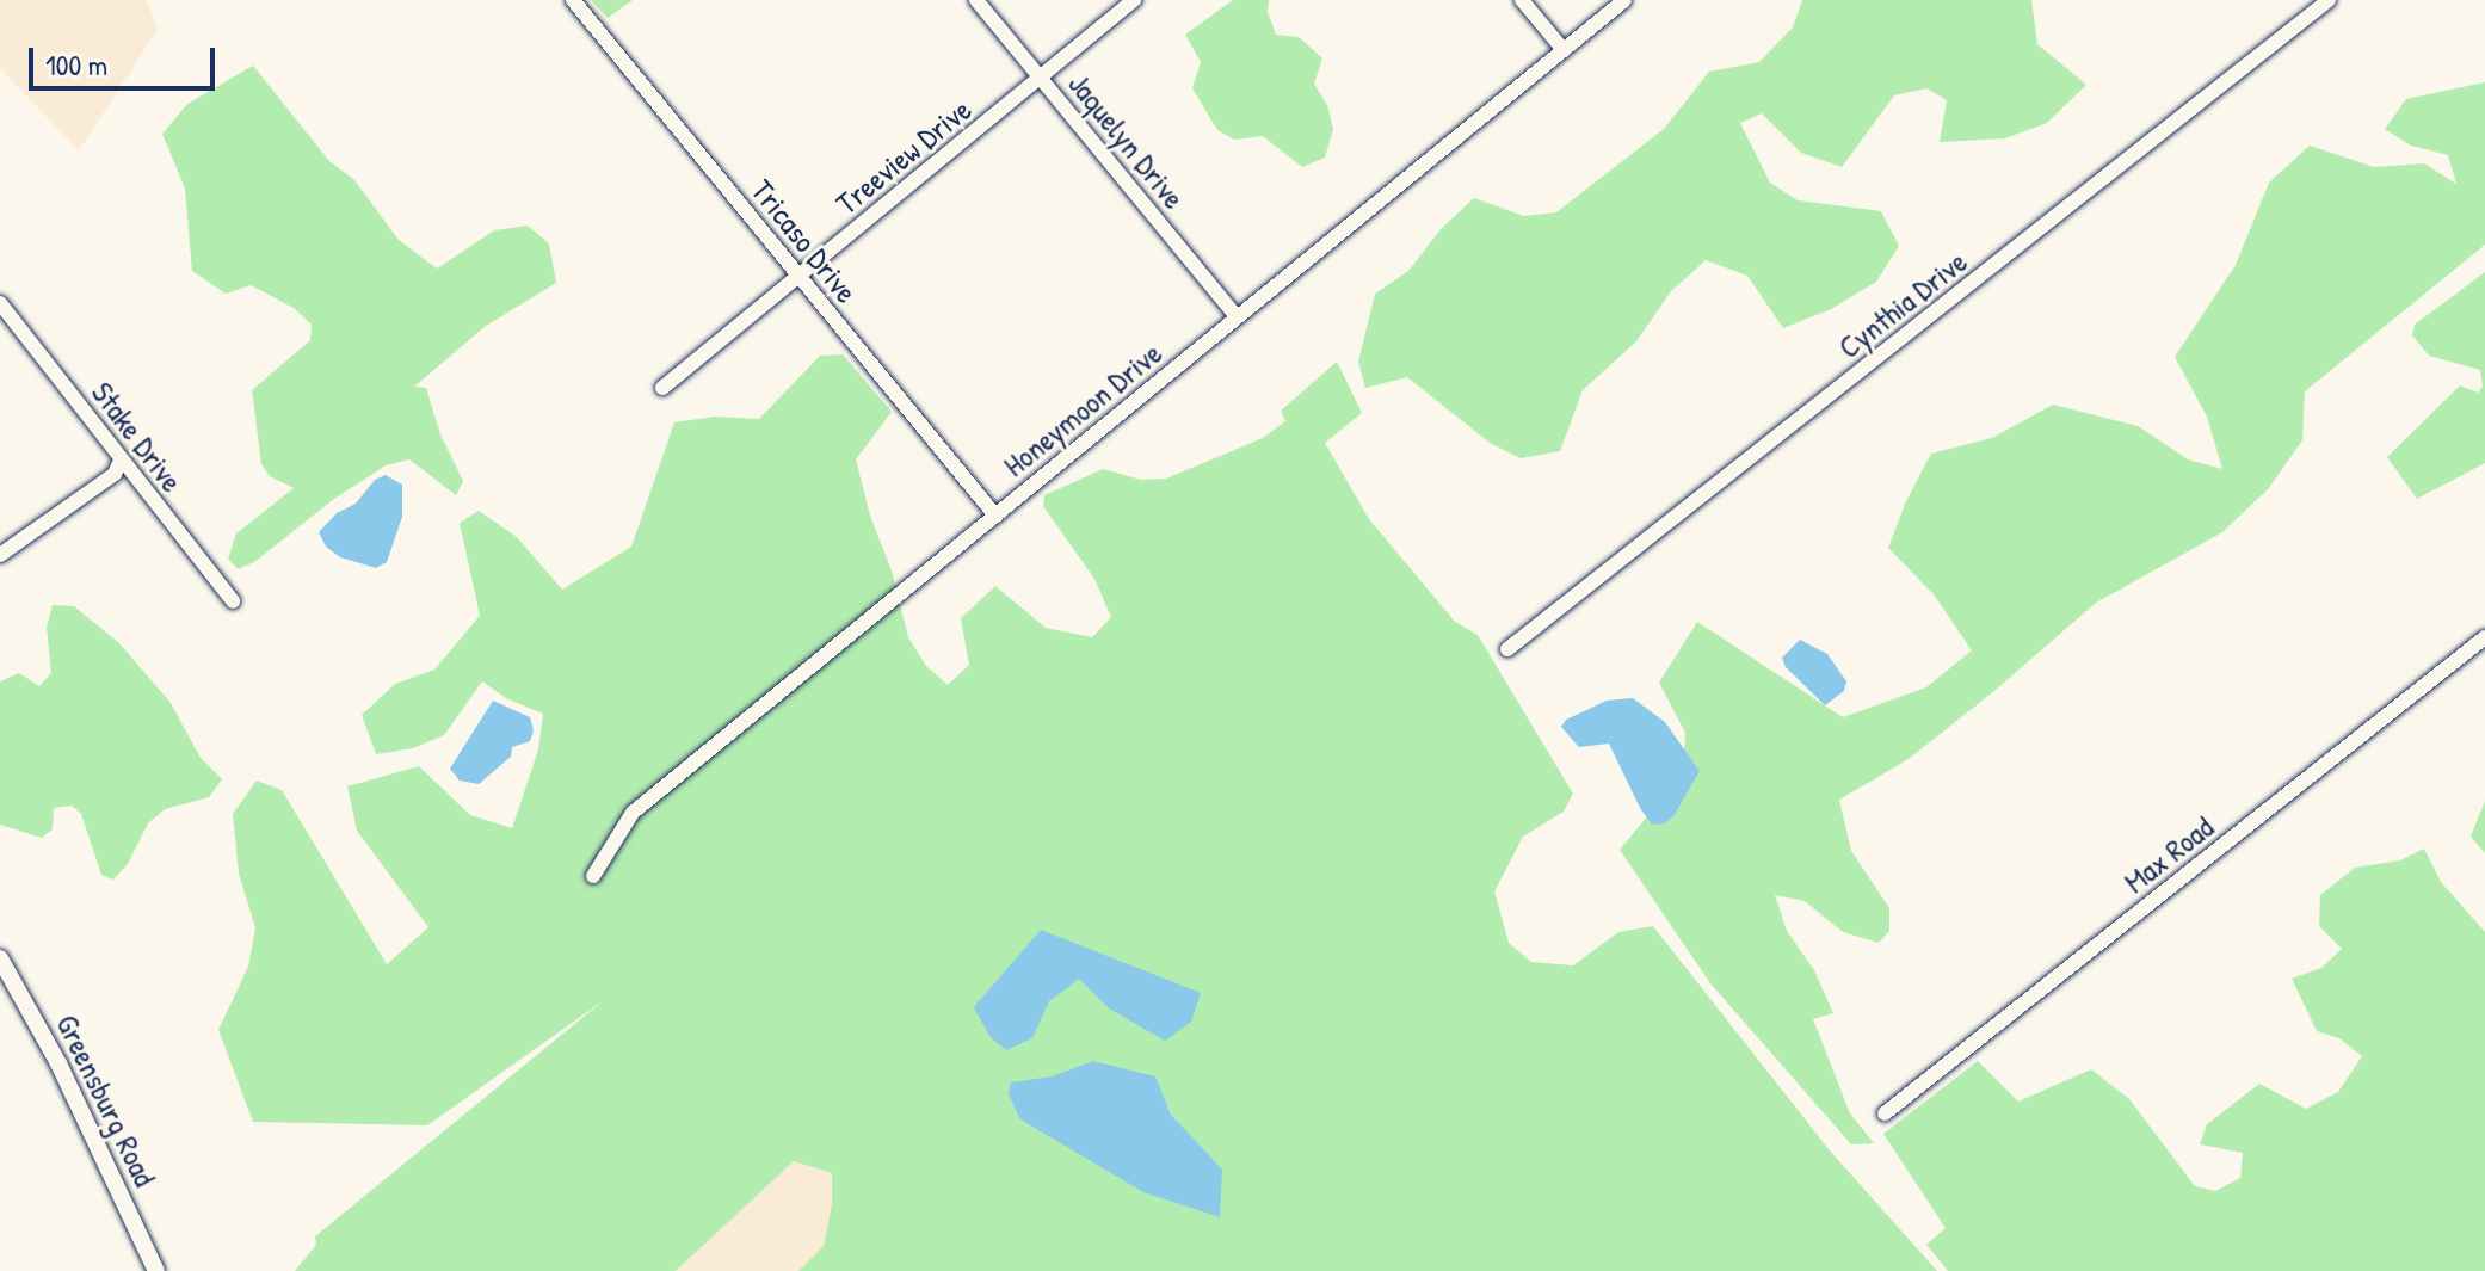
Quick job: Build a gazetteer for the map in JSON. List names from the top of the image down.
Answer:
{
  "streets": {
    "main road": ["Greensburg Road"],
    "street": [
      "Jaquelyn Drive",
      "Treeview Drive",
      "Tricaso Drive",
      "Cynthia Drive",
      "Honeymoon Drive",
      "Stake Drive",
      "Max Road"
    ]
  },
  "crossings": [
    ["Jaquelyn Drive", "Treeview Drive"],
    ["Jaquelyn Drive", "Honeymoon Drive"],
    ["Treeview Drive", "Tricaso Drive"],
    ["Tricaso Drive", "Honeymoon Drive"]
  ],
  "scale_bar": "100 m"
}
